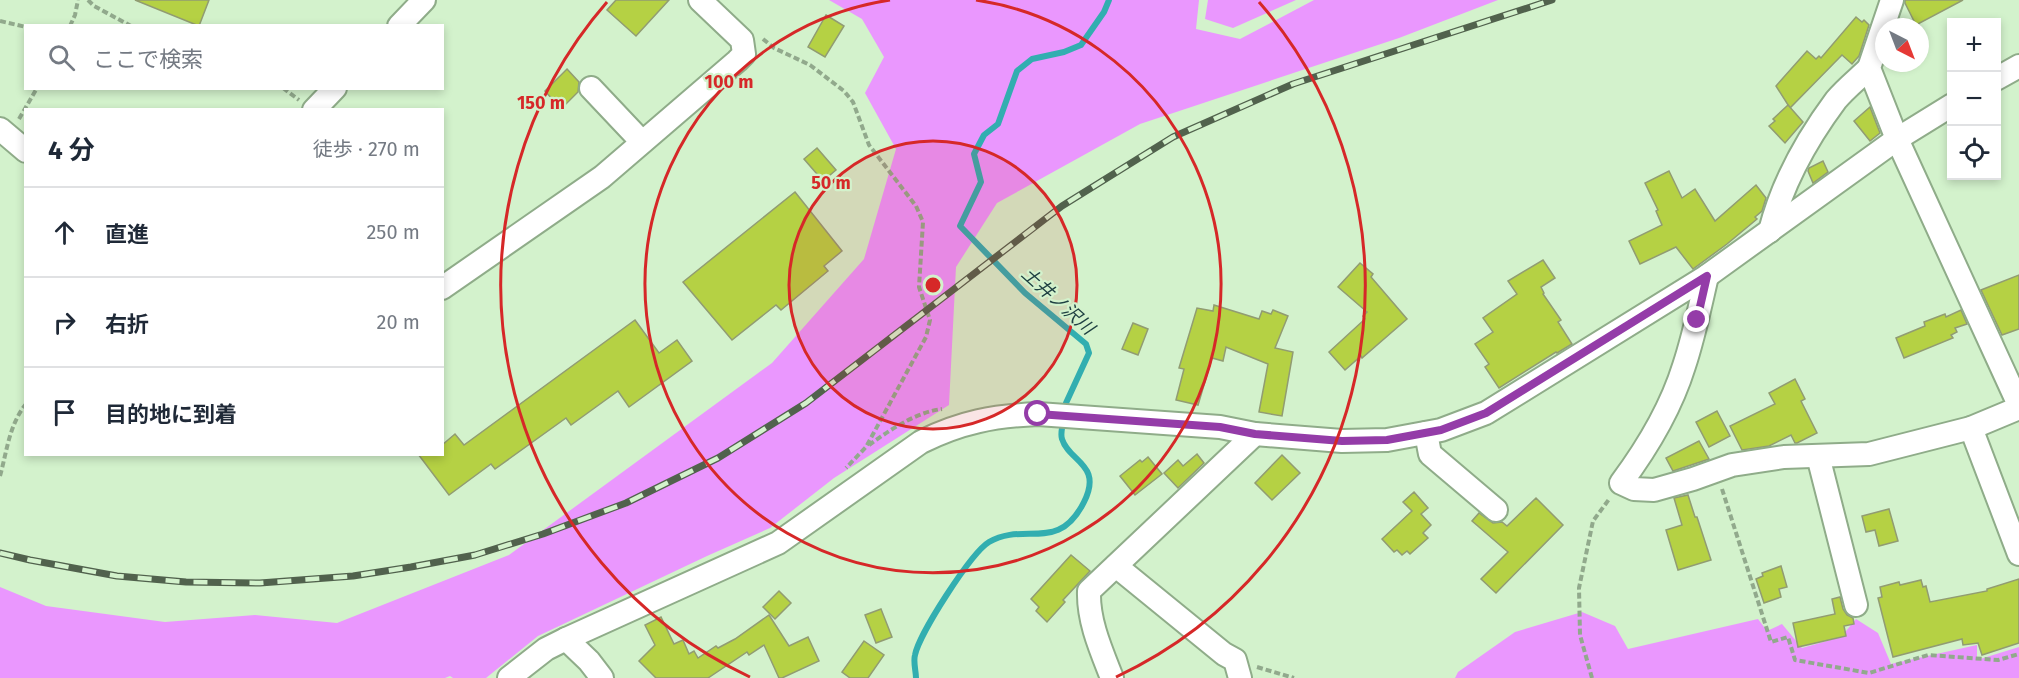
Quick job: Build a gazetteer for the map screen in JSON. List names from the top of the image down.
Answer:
{
  "water": ["土井ノ沢川"],
  "north": "bottom right",
  "page": {
    "map_buttons": ["+", "−"],
    "search": "ここで検索",
    "heading": ["4 分", "徒歩 · 270 m"],
    "list": [
      ["直進", "250 m"],
      ["右折", "20 m"],
      "目的地に到着"
    ]
  },
  "rings": ["100 m", "150 m", "50 m"]
}
